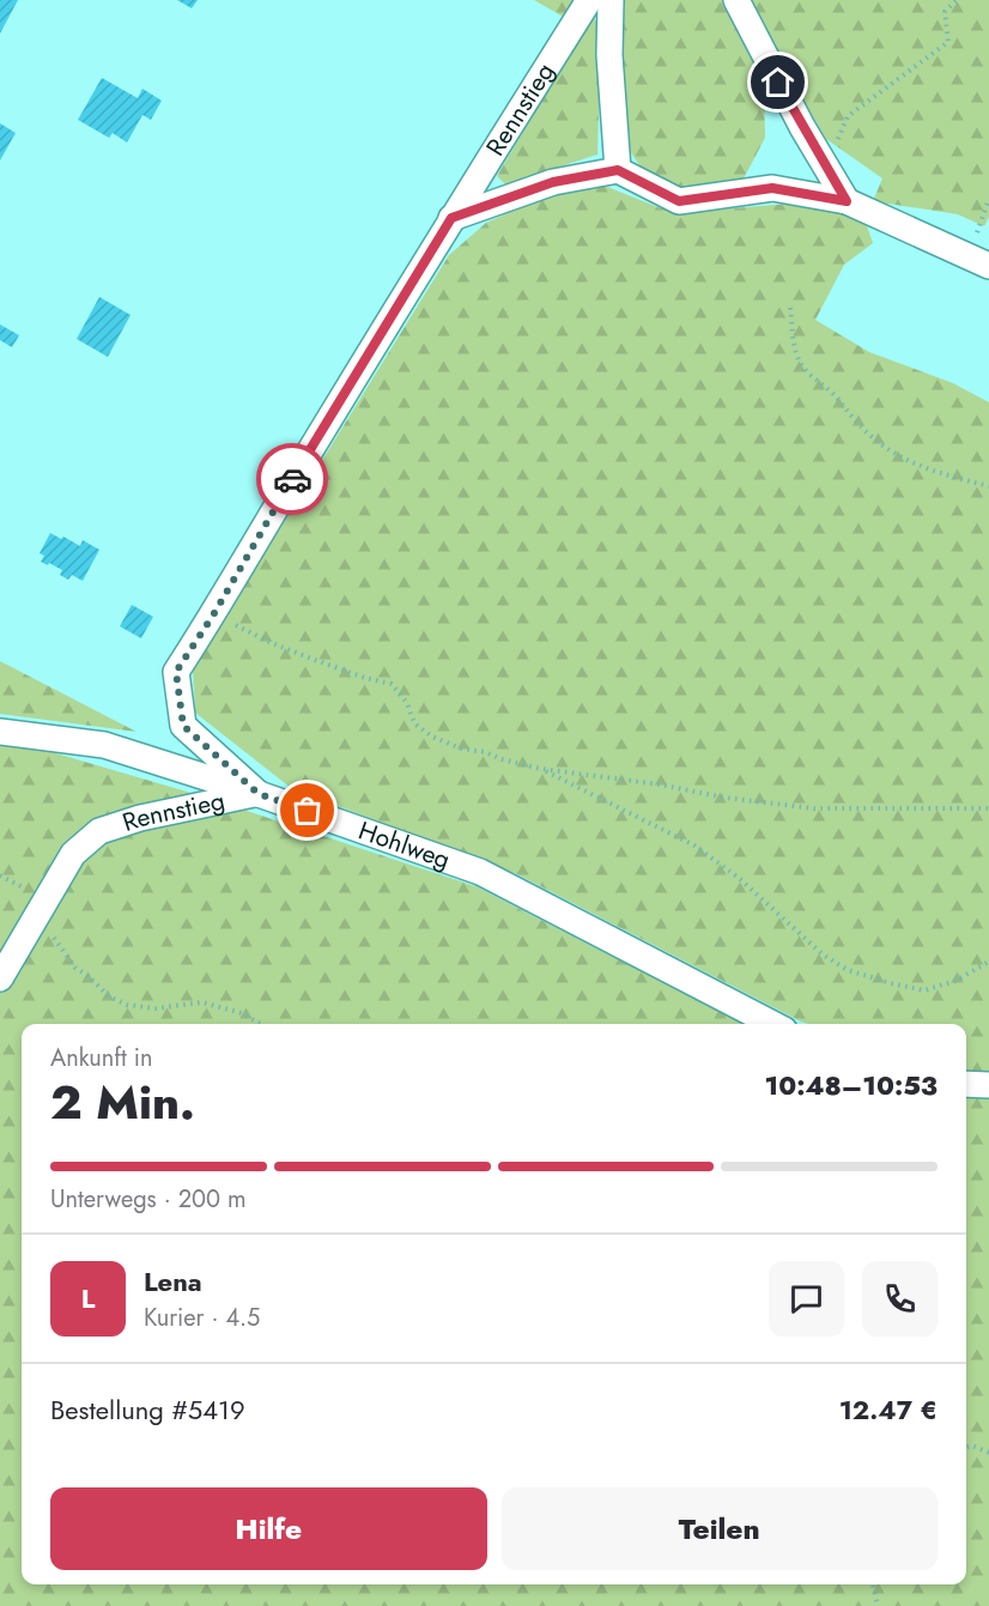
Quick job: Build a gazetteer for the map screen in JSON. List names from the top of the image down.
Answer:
{
  "streets": {
    "street": ["Rennstieg", "Hohlweg"]
  },
  "crossings": [
    ["Rennstieg", "Hohlweg"]
  ],
  "page": {
    "heading": ["2 Min.", "Ankunft in", "10:48–10:53"],
    "panel": [
      "Lena",
      "Kurier · 4.5",
      "Bestellung #5419",
      "12.47 €"
    ],
    "bar": "Unterwegs · 200 m",
    "round": "L",
    "buttons": ["Hilfe", "Teilen"]
  }
}
